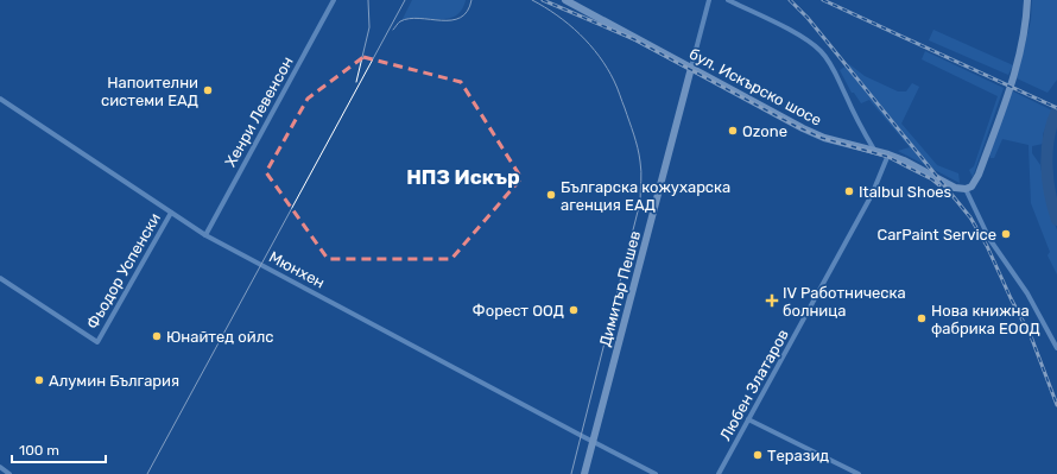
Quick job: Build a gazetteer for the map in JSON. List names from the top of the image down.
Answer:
{
  "streets": {
    "main road": ["бул. Искърско шосе", "Димитър Пешев"],
    "street": [
      "Хенри Левенсон",
      "Мюнхен",
      "Фьодор Успенски",
      "Любен Златаров"
    ]
  },
  "crossings": [
    ["бул. Искърско шосе", "Димитър Пешев"],
    ["бул. Искърско шосе", "Любен Златаров"],
    ["Хенри Левенсон", "Мюнхен"],
    ["Мюнхен", "Фьодор Успенски"],
    ["Мюнхен", "Димитър Пешев"]
  ],
  "districts": ["НПЗ Искър"],
  "places": {
    "other": [
      "Напоителни системи ЕАД",
      "Ozone",
      "Italbul Shoes",
      "Българска кожухарска агенция ЕАД",
      "CarPaint Service",
      "Форест ООД",
      "Нова книжна фабрика ЕООД",
      "Юнайтед ойлс",
      "Алумин България",
      "Теразид"
    ],
    "health": ["IV Работническа болница"]
  },
  "scale_bar": "100 m"
}
